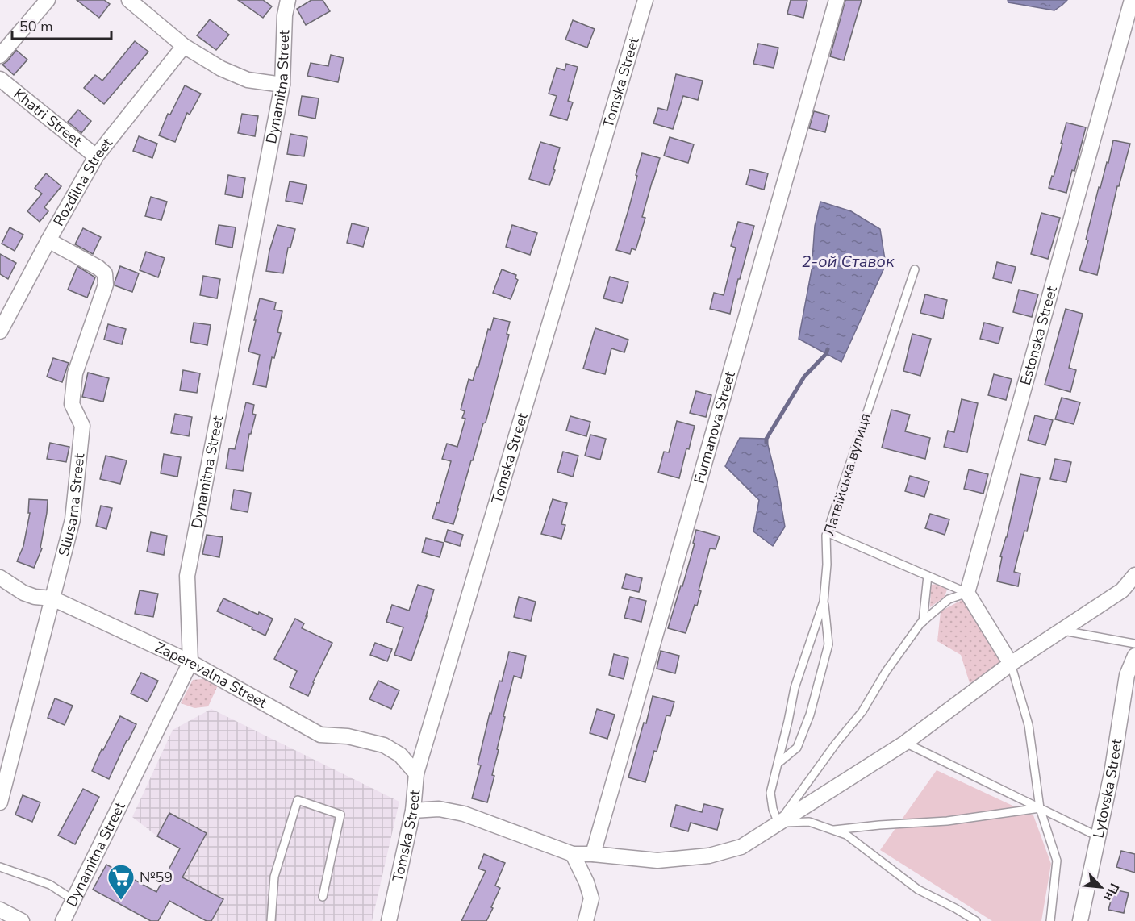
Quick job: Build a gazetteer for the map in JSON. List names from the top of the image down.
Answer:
{
  "streets": {
    "street": [
      "Tomska Street",
      "Dynamitna Street",
      "Khatri Street",
      "Rozdilna Street",
      "Estonska Street",
      "Furmanova Street",
      "Sliusarna Street",
      "Zaperevalna Street",
      "Lytovska Street"
    ],
    "lane": ["Латвiйська вулиця"]
  },
  "crossings": [
    ["Tomska Street", "Zaperevalna Street"],
    ["Dynamitna Street", "Zaperevalna Street"],
    ["Khatri Street", "Rozdilna Street"],
    ["Rozdilna Street", "Sliusarna Street"],
    ["Sliusarna Street", "Zaperevalna Street"]
  ],
  "water": ["2-ой Ставок"],
  "places": {
    "supermarket": ["№59"]
  },
  "scale_bar": "50 m",
  "north": "bottom right"
}
